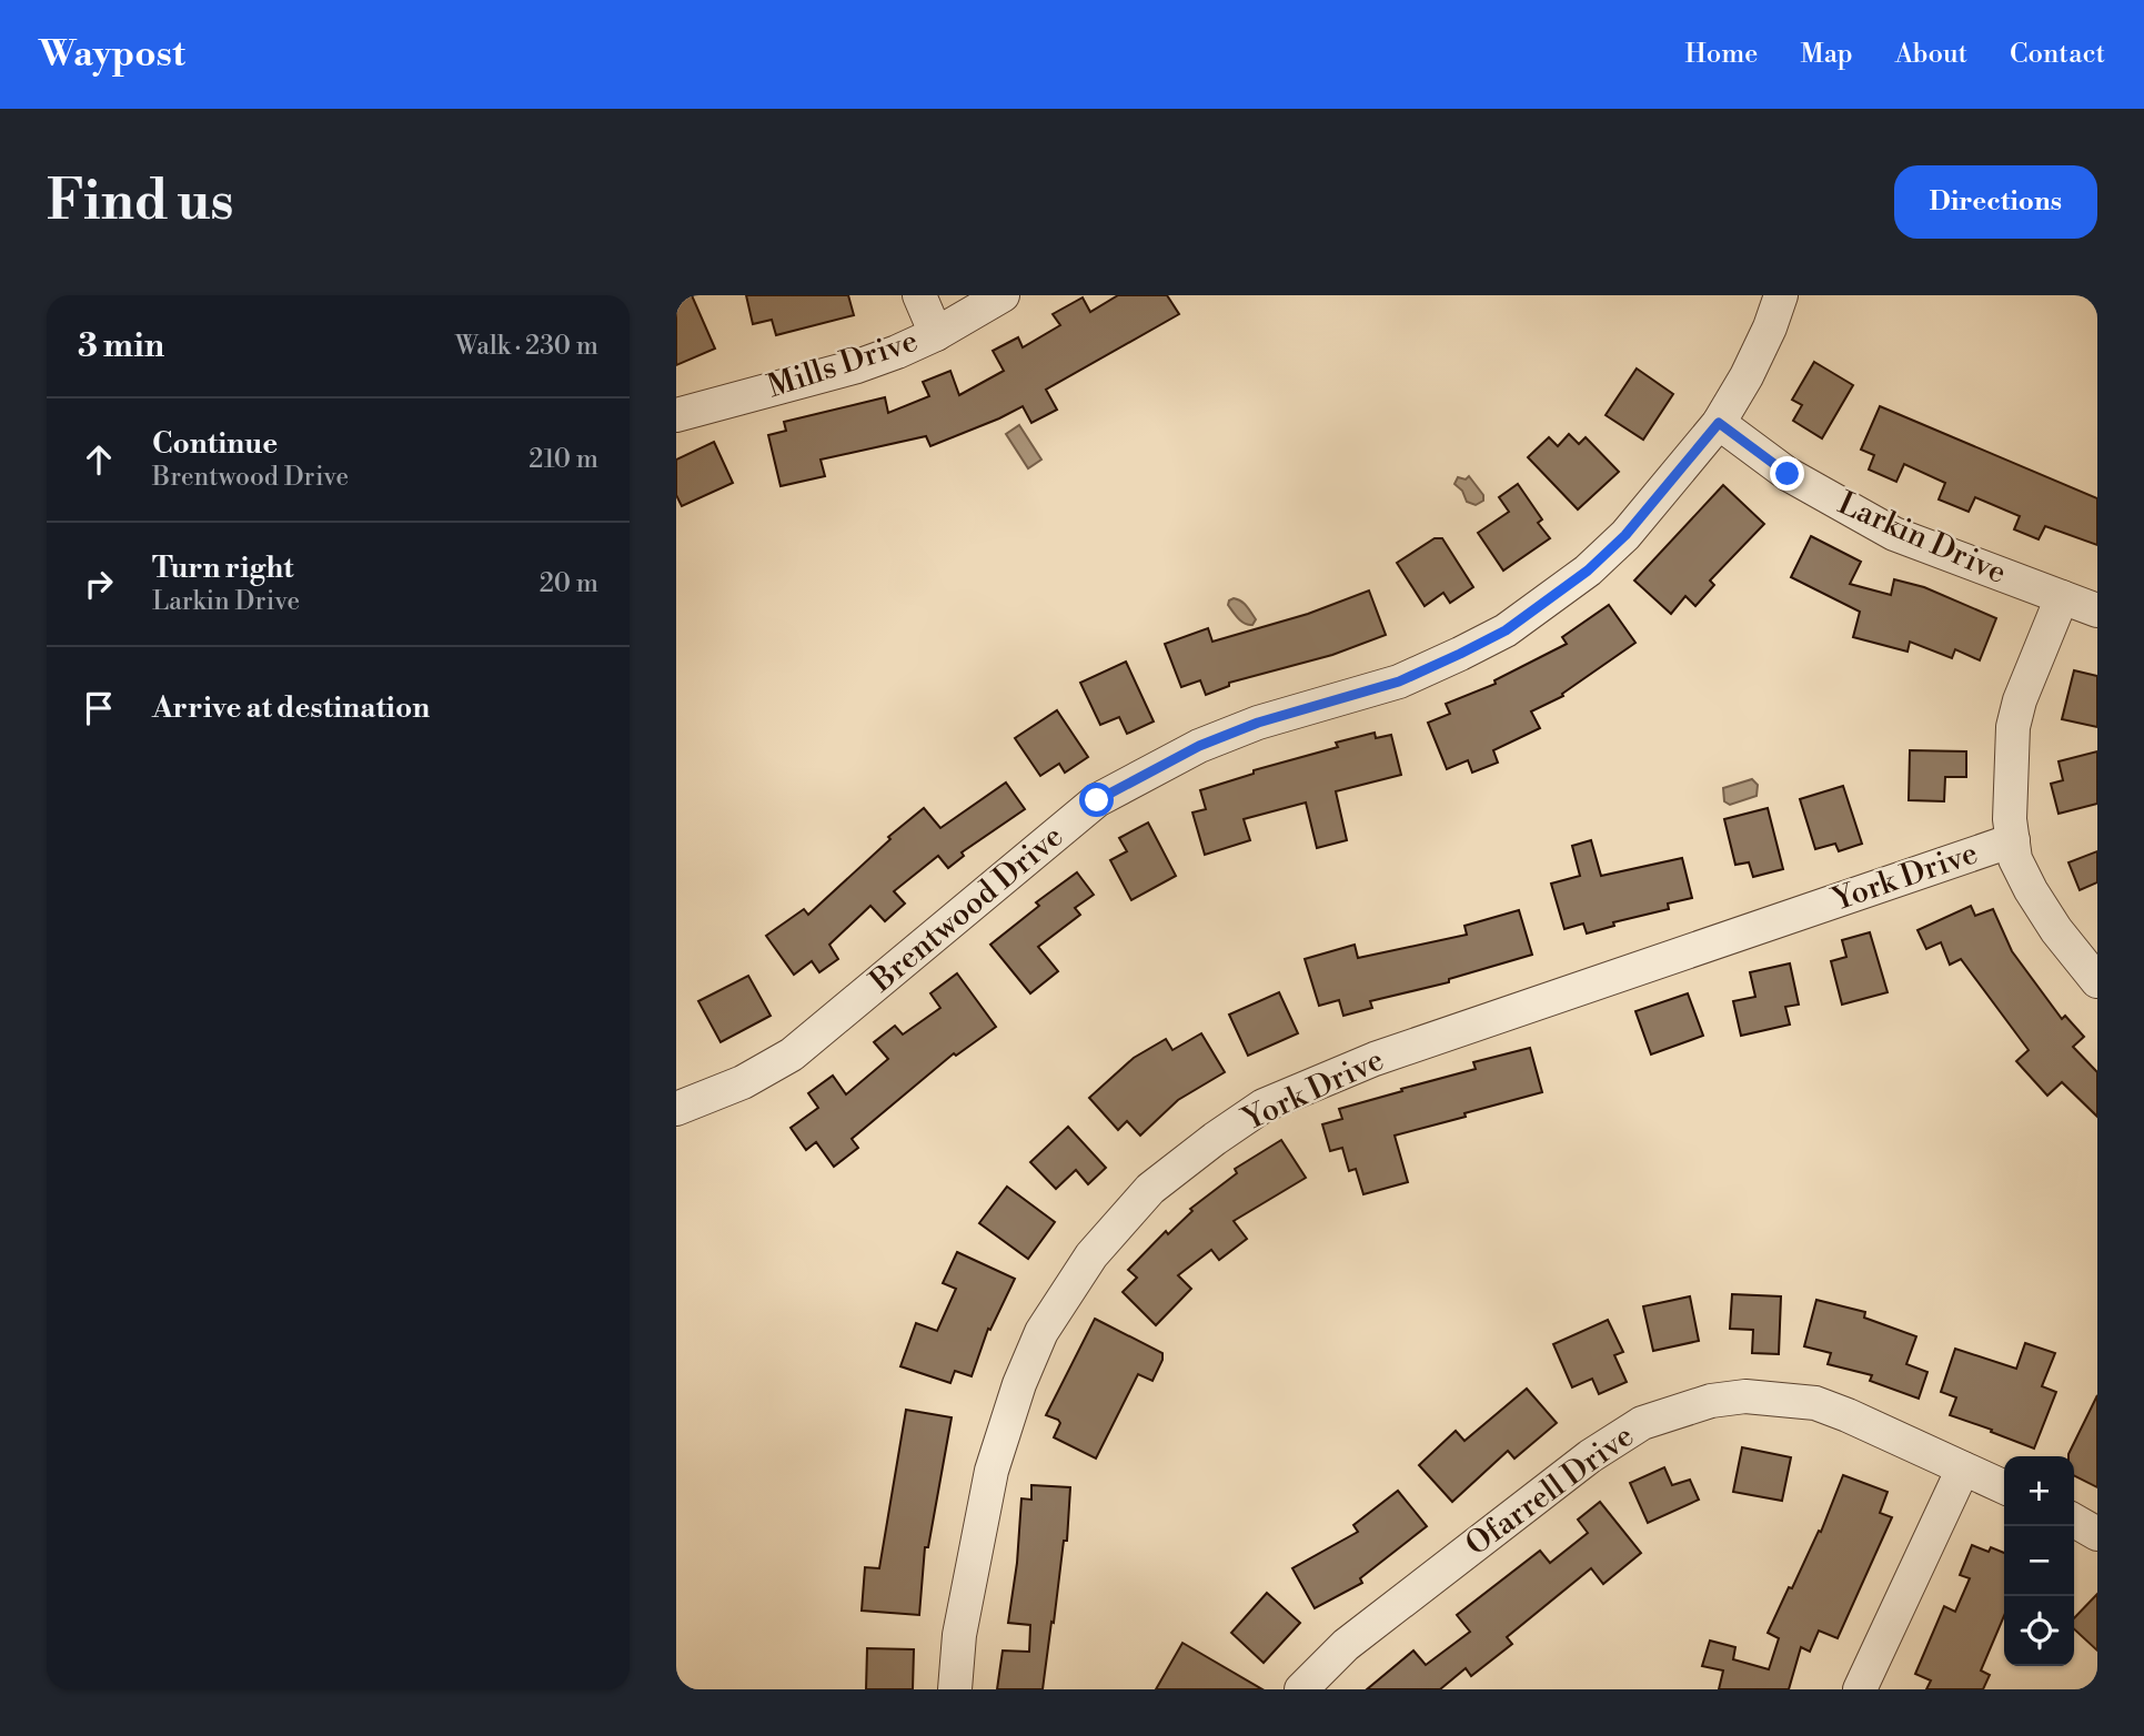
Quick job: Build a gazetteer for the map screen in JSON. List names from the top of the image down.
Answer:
{
  "streets": {
    "street": [
      "Mills Drive",
      "Larkin Drive",
      "York Drive",
      "Brentwood Drive",
      "Ofarrell Drive"
    ]
  },
  "crossings": [
    ["Larkin Drive", "Brentwood Drive"]
  ],
  "page": {
    "header": "Waypost",
    "nav": [
      "Home",
      "Map",
      "About",
      "Contact"
    ],
    "buttons": "Directions",
    "title": "Find us",
    "heading": ["3 min", "Walk · 230 m"],
    "list": [
      ["Continue", "Brentwood Drive", "210 m"],
      ["Turn right", "Larkin Drive", "20 m"],
      "Arrive at destination"
    ],
    "map_buttons": ["+", "−"]
  }
}
